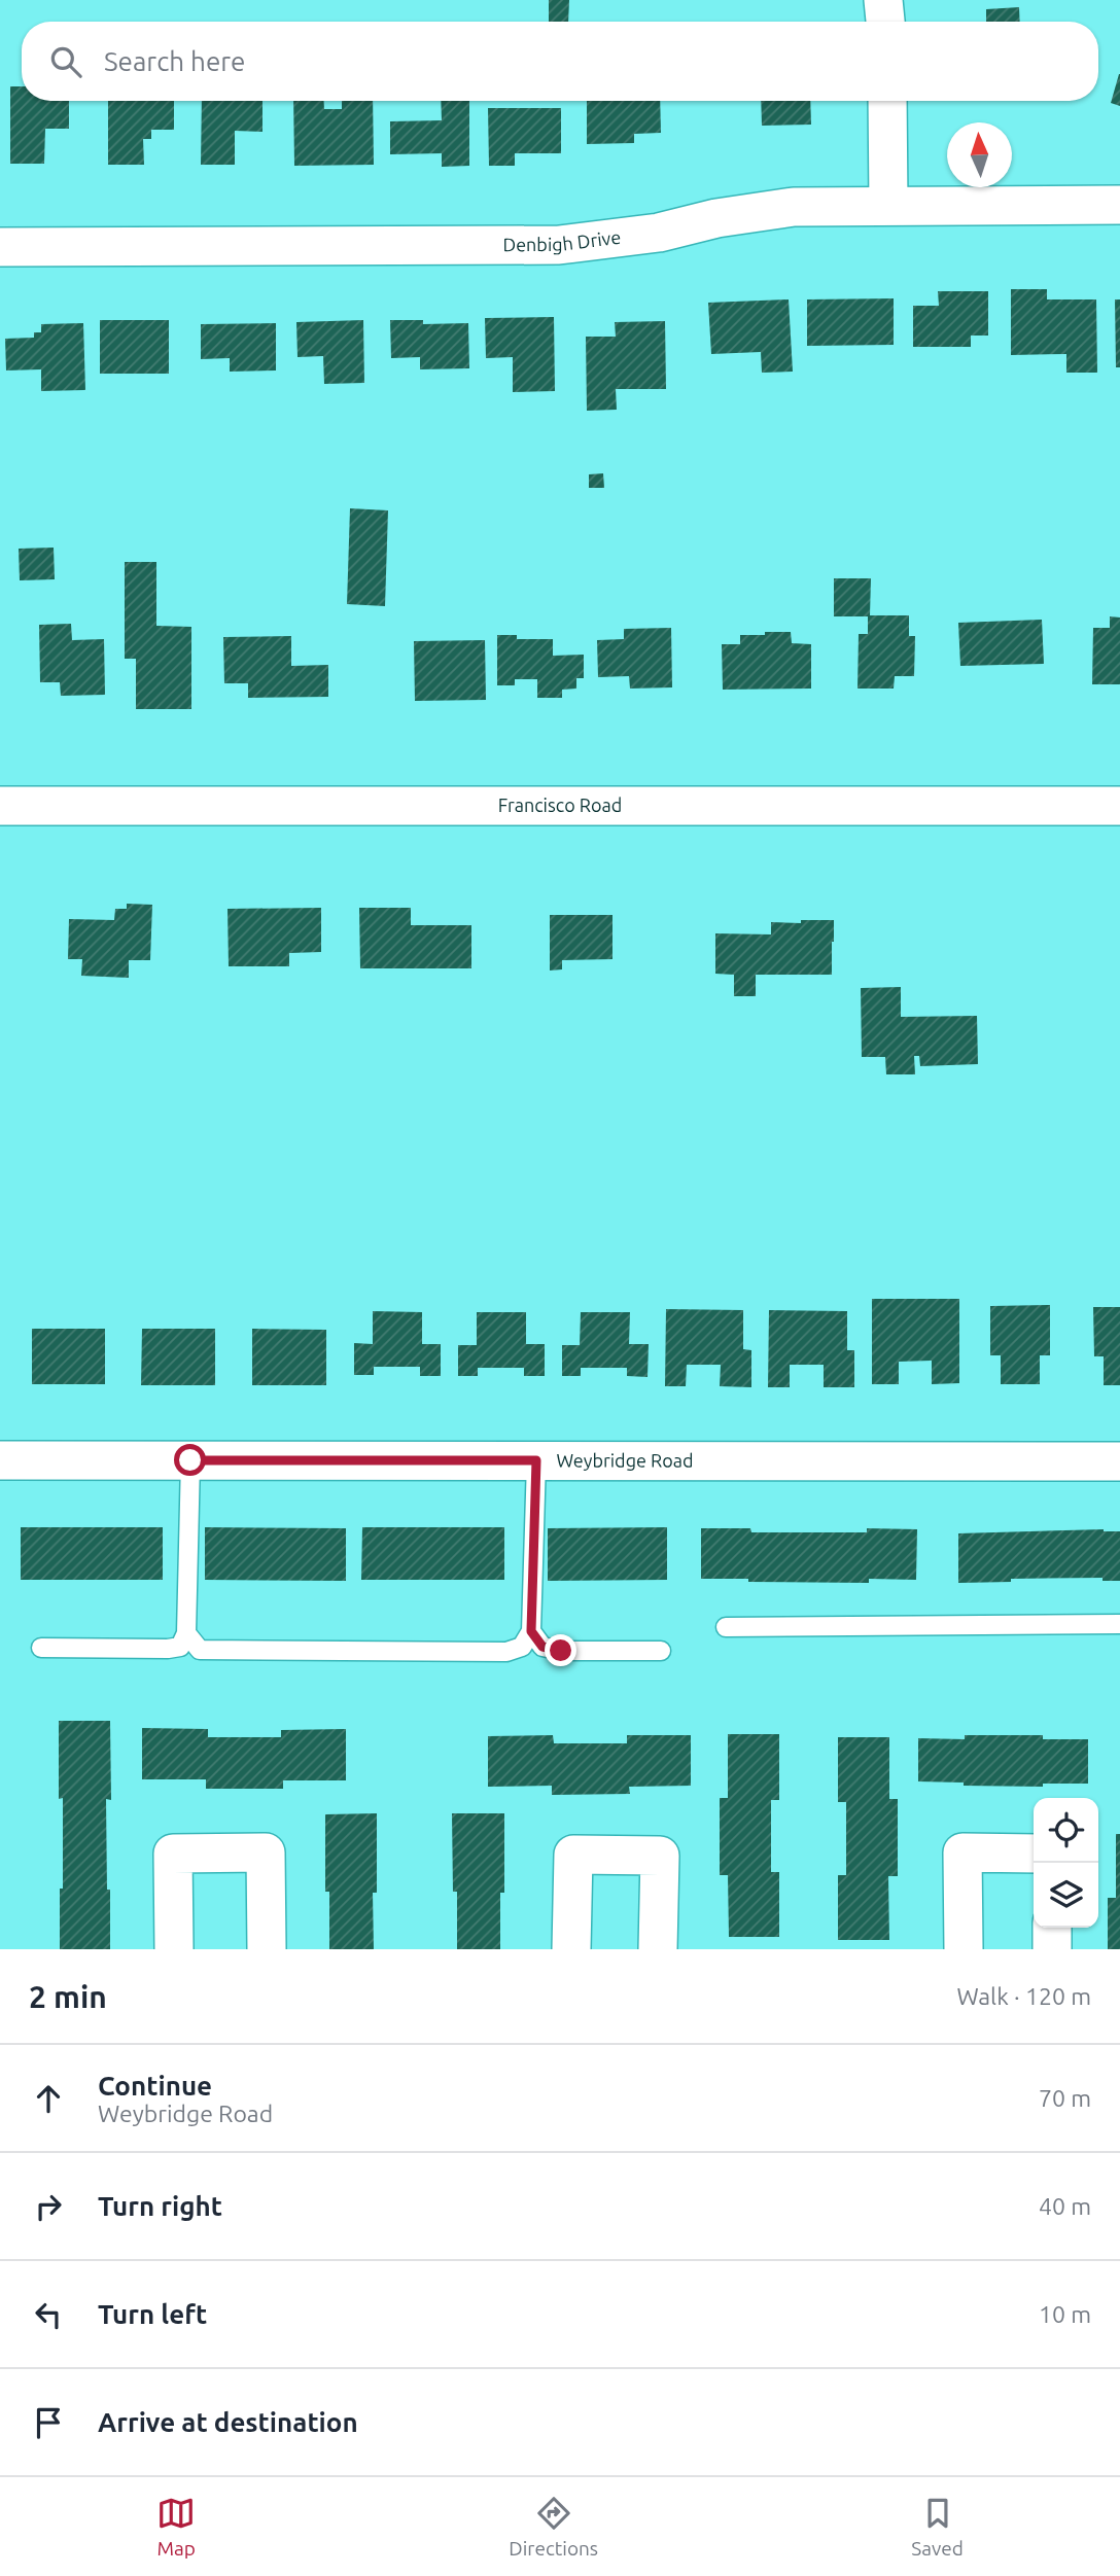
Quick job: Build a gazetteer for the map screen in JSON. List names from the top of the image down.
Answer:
{
  "streets": {
    "street": ["Denbigh Drive", "Francisco Road", "Weybridge Road"]
  },
  "north": "top",
  "page": {
    "search": "Search here",
    "heading": ["2 min", "Walk · 120 m"],
    "list": [
      ["Continue", "Weybridge Road", "70 m"],
      ["Turn right", "40 m"],
      ["Turn left", "10 m"],
      "Arrive at destination"
    ],
    "nav": ["Map", "Directions", "Saved"]
  }
}
